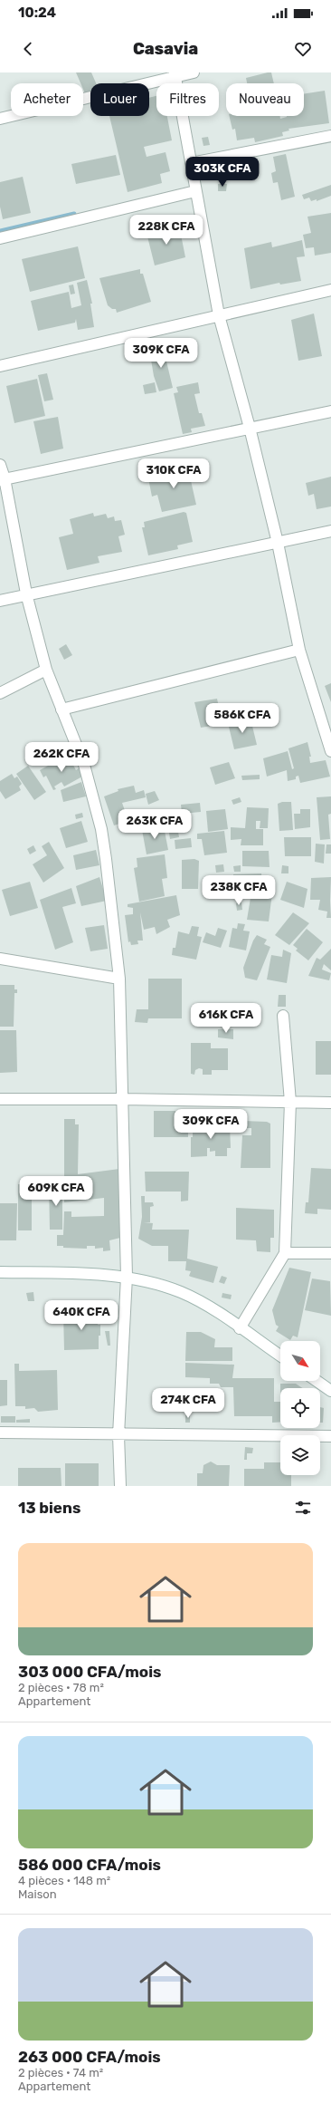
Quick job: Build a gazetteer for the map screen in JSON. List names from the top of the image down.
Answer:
{
  "north": "bottom right",
  "page": {
    "status": "10:24",
    "header": "Casavia",
    "chip": [
      "Acheter",
      "Louer",
      "Filtres",
      "Nouveau"
    ],
    "price": [
      "303K CFA",
      "228K CFA",
      "309K CFA",
      "310K CFA",
      "586K CFA",
      "262K CFA",
      "263K CFA",
      "238K CFA",
      "616K CFA",
      "309K CFA",
      "609K CFA",
      "640K CFA",
      "274K CFA"
    ],
    "heading": "13 biens",
    "list": [
      {
        "name": "303 000 CFA/mois",
        "note": "2 pièces · 78 m² · Appartement"
      },
      {
        "name": "586 000 CFA/mois",
        "note": "4 pièces · 148 m² · Maison"
      },
      {
        "name": "263 000 CFA/mois",
        "note": "2 pièces · 74 m² · Appartement"
      }
    ]
  }
}
